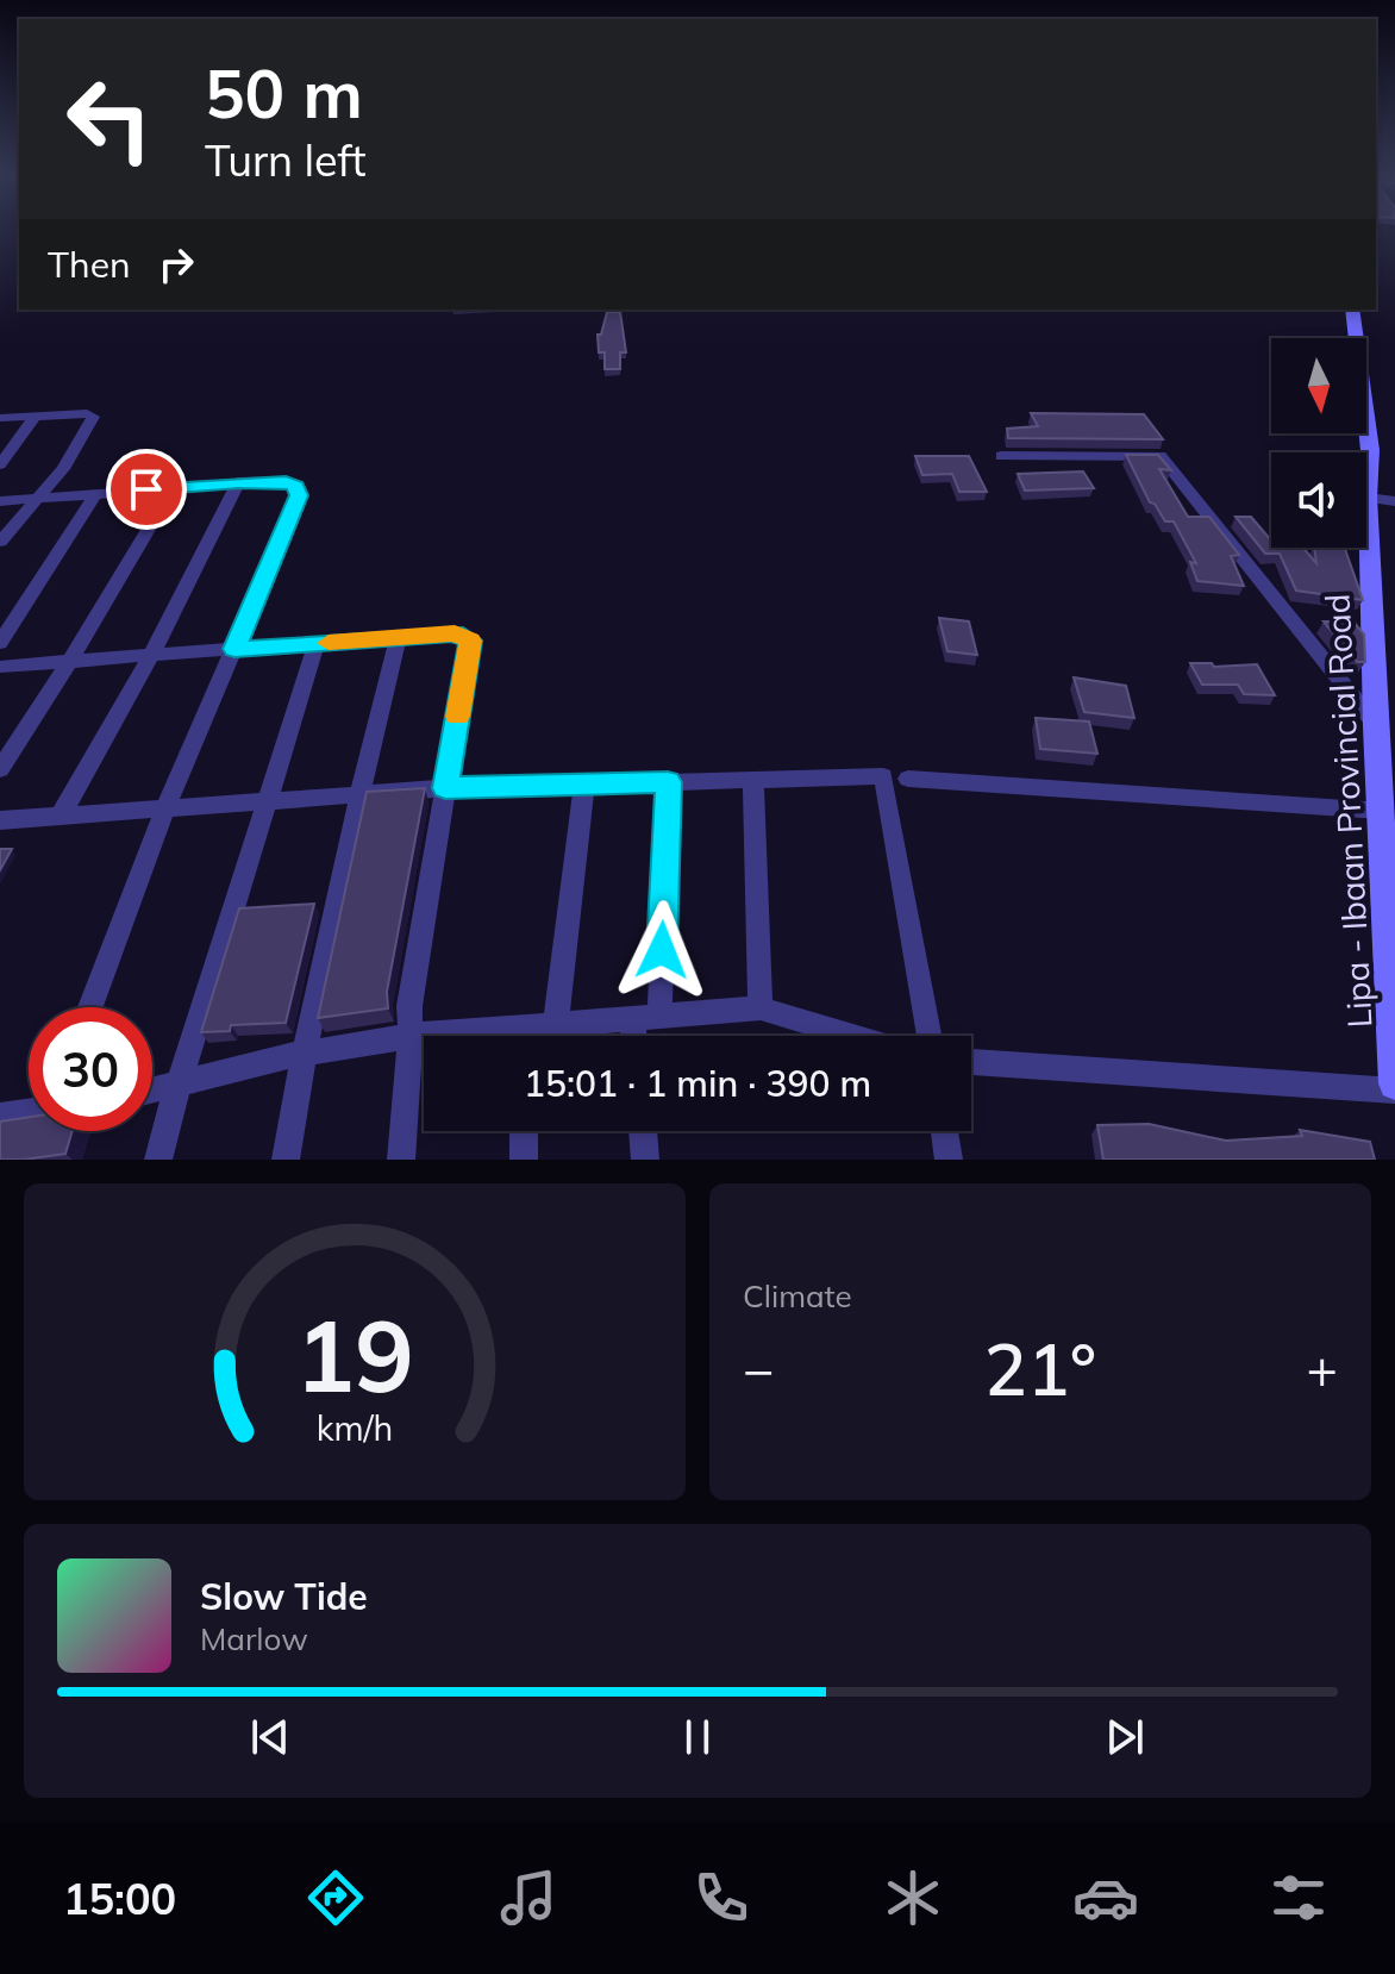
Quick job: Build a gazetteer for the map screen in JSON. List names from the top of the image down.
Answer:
{
  "streets": {
    "main road": ["Lipa - Ibaan Provincial Road"]
  },
  "north": "bottom",
  "page": {
    "turn": ["50 m", "Turn left"],
    "then": "Then",
    "limit": "30",
    "trip": "15:01 · 1 min · 390 m",
    "tile": "Climate",
    "heat": ["−", "21°", "+"],
    "song": ["Slow Tide", "Marlow"],
    "tabs": "15:00",
    "gauge": ["19", "km/h"]
  }
}
